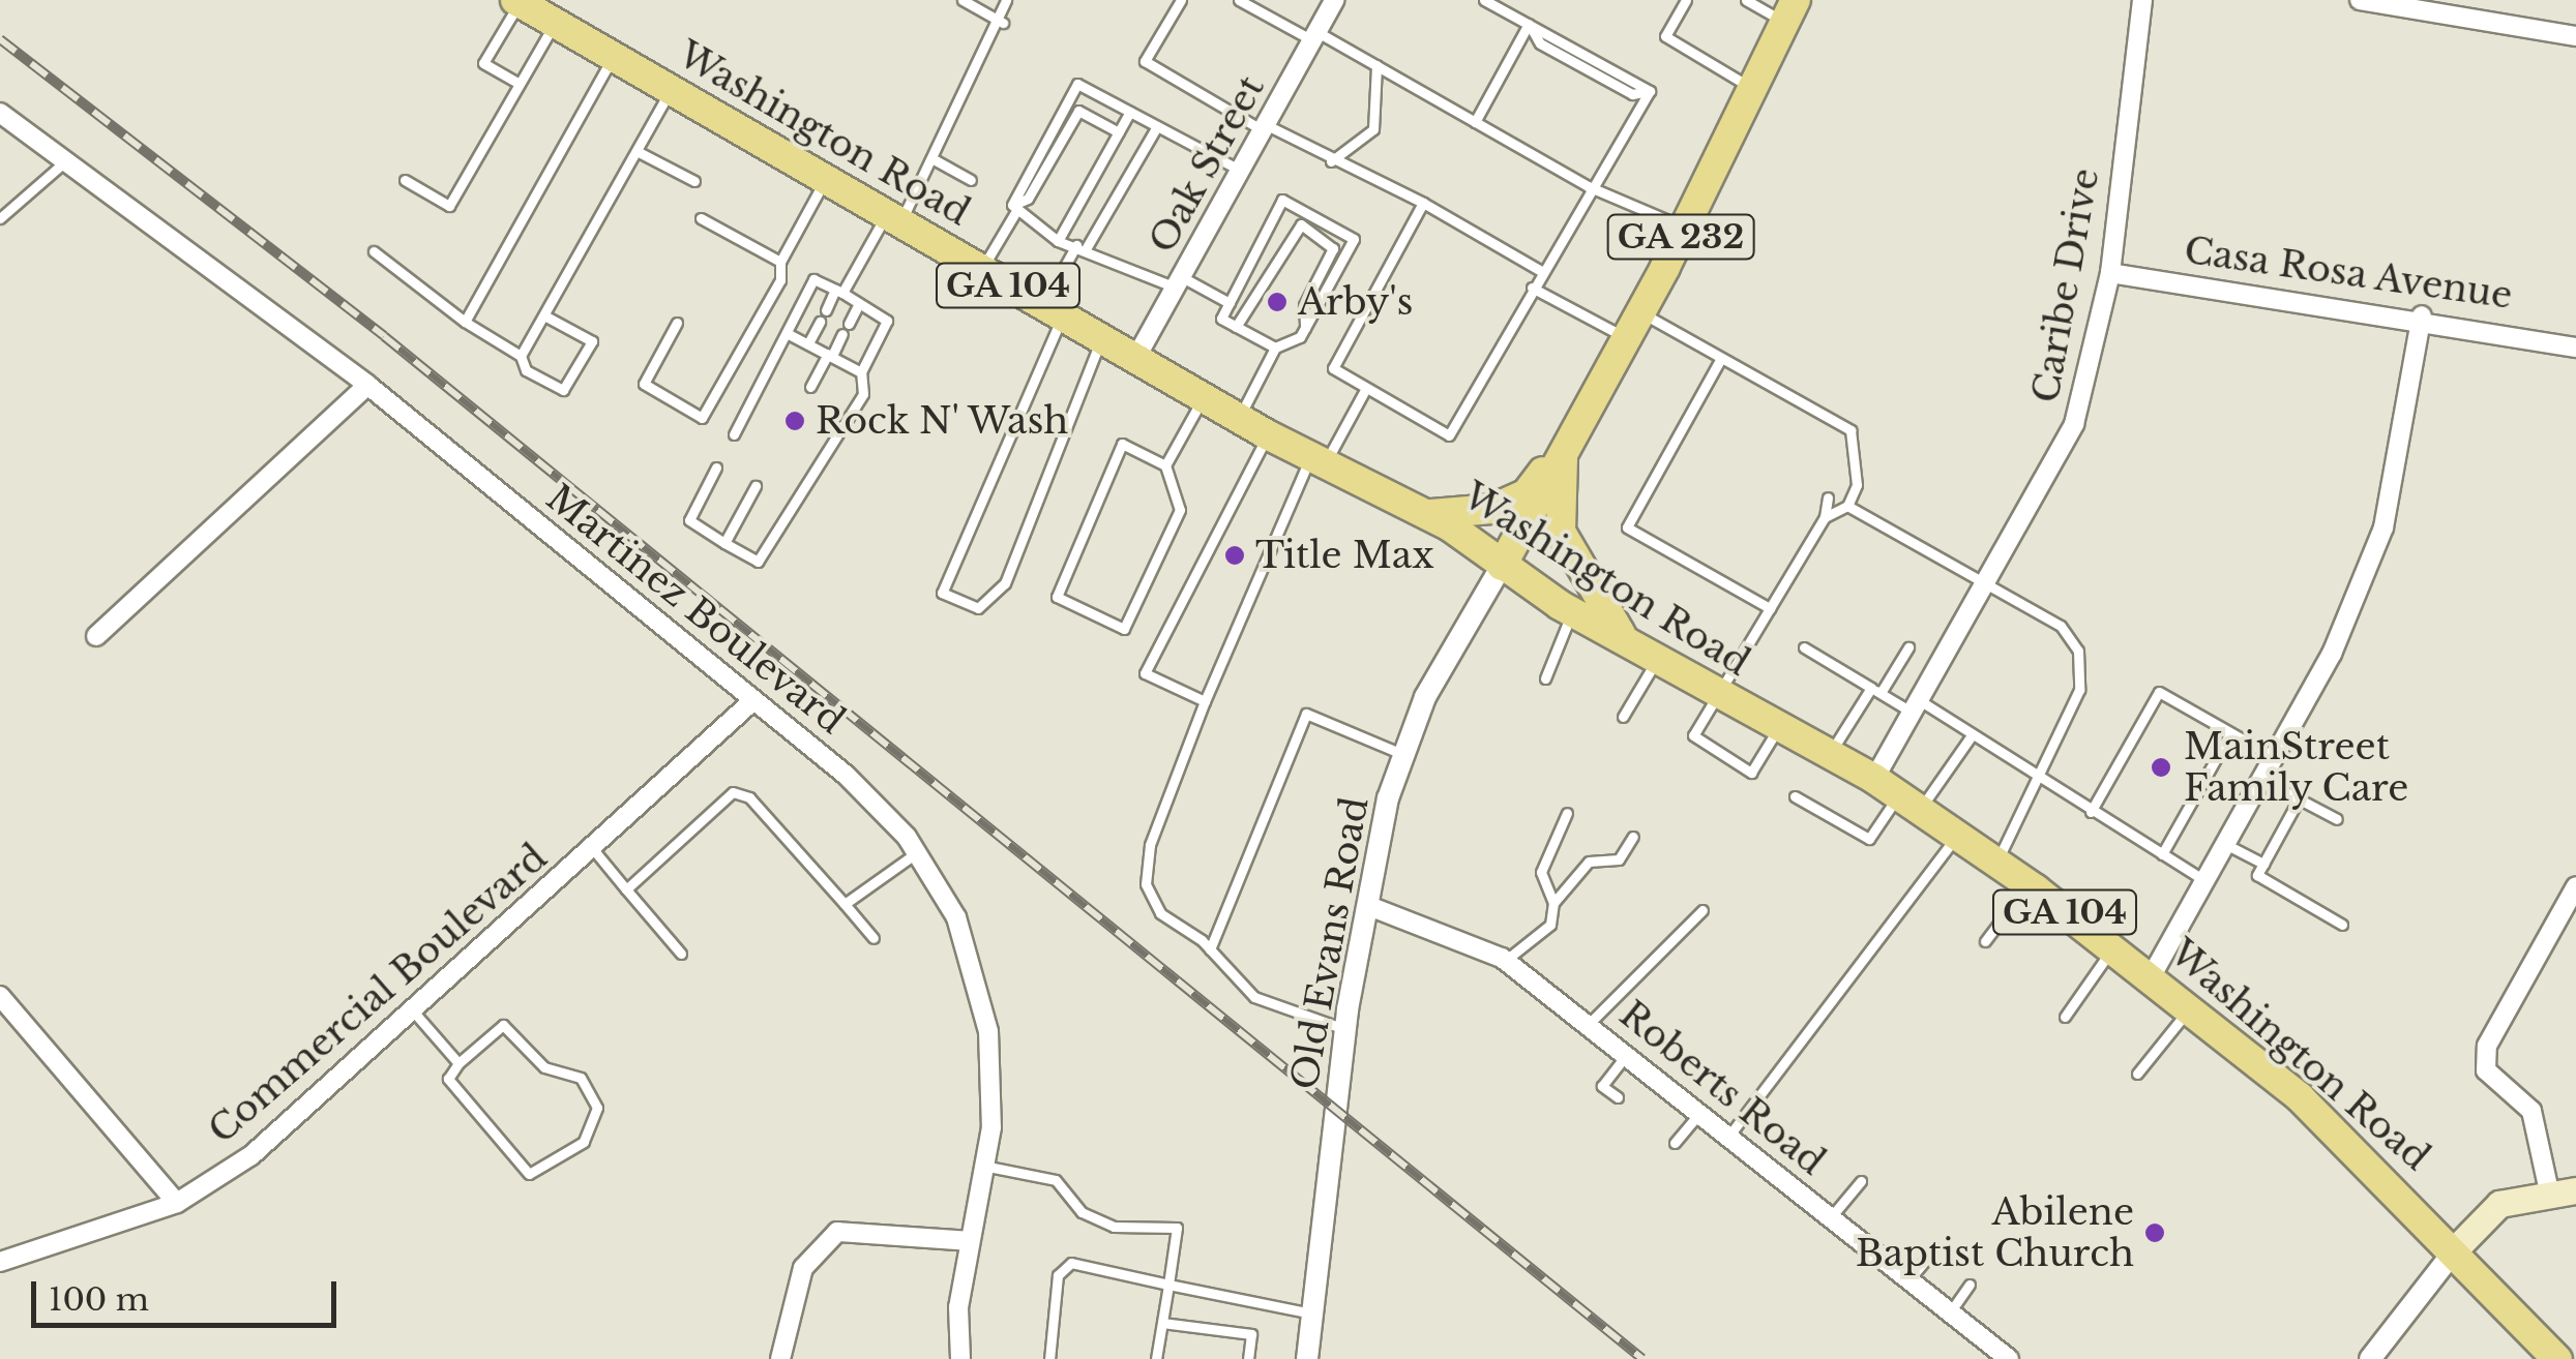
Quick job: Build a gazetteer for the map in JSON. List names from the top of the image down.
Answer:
{
  "streets": {
    "main road": ["Washington Road", "GA 232", "GA 104"],
    "street": [
      "Oak Street",
      "Casa Rosa Avenue",
      "Caribe Drive",
      "Martinez Boulevard",
      "Old Evans Road",
      "Commercial Boulevard",
      "Roberts Road"
    ]
  },
  "crossings": [
    ["Washington Road", "Oak Street"],
    ["Washington Road", "GA 232"],
    ["Washington Road", "Caribe Drive"],
    ["Washington Road", "Old Evans Road"],
    ["GA 232", "Old Evans Road"],
    ["Casa Rosa Avenue", "Caribe Drive"],
    ["Martinez Boulevard", "Commercial Boulevard"],
    ["Old Evans Road", "Roberts Road"]
  ],
  "places": [
    "Arby's",
    "Rock N' Wash",
    "Title Max",
    "MainStreet Family Care",
    "Abilene Baptist Church"
  ],
  "scale_bar": "100 m"
}
